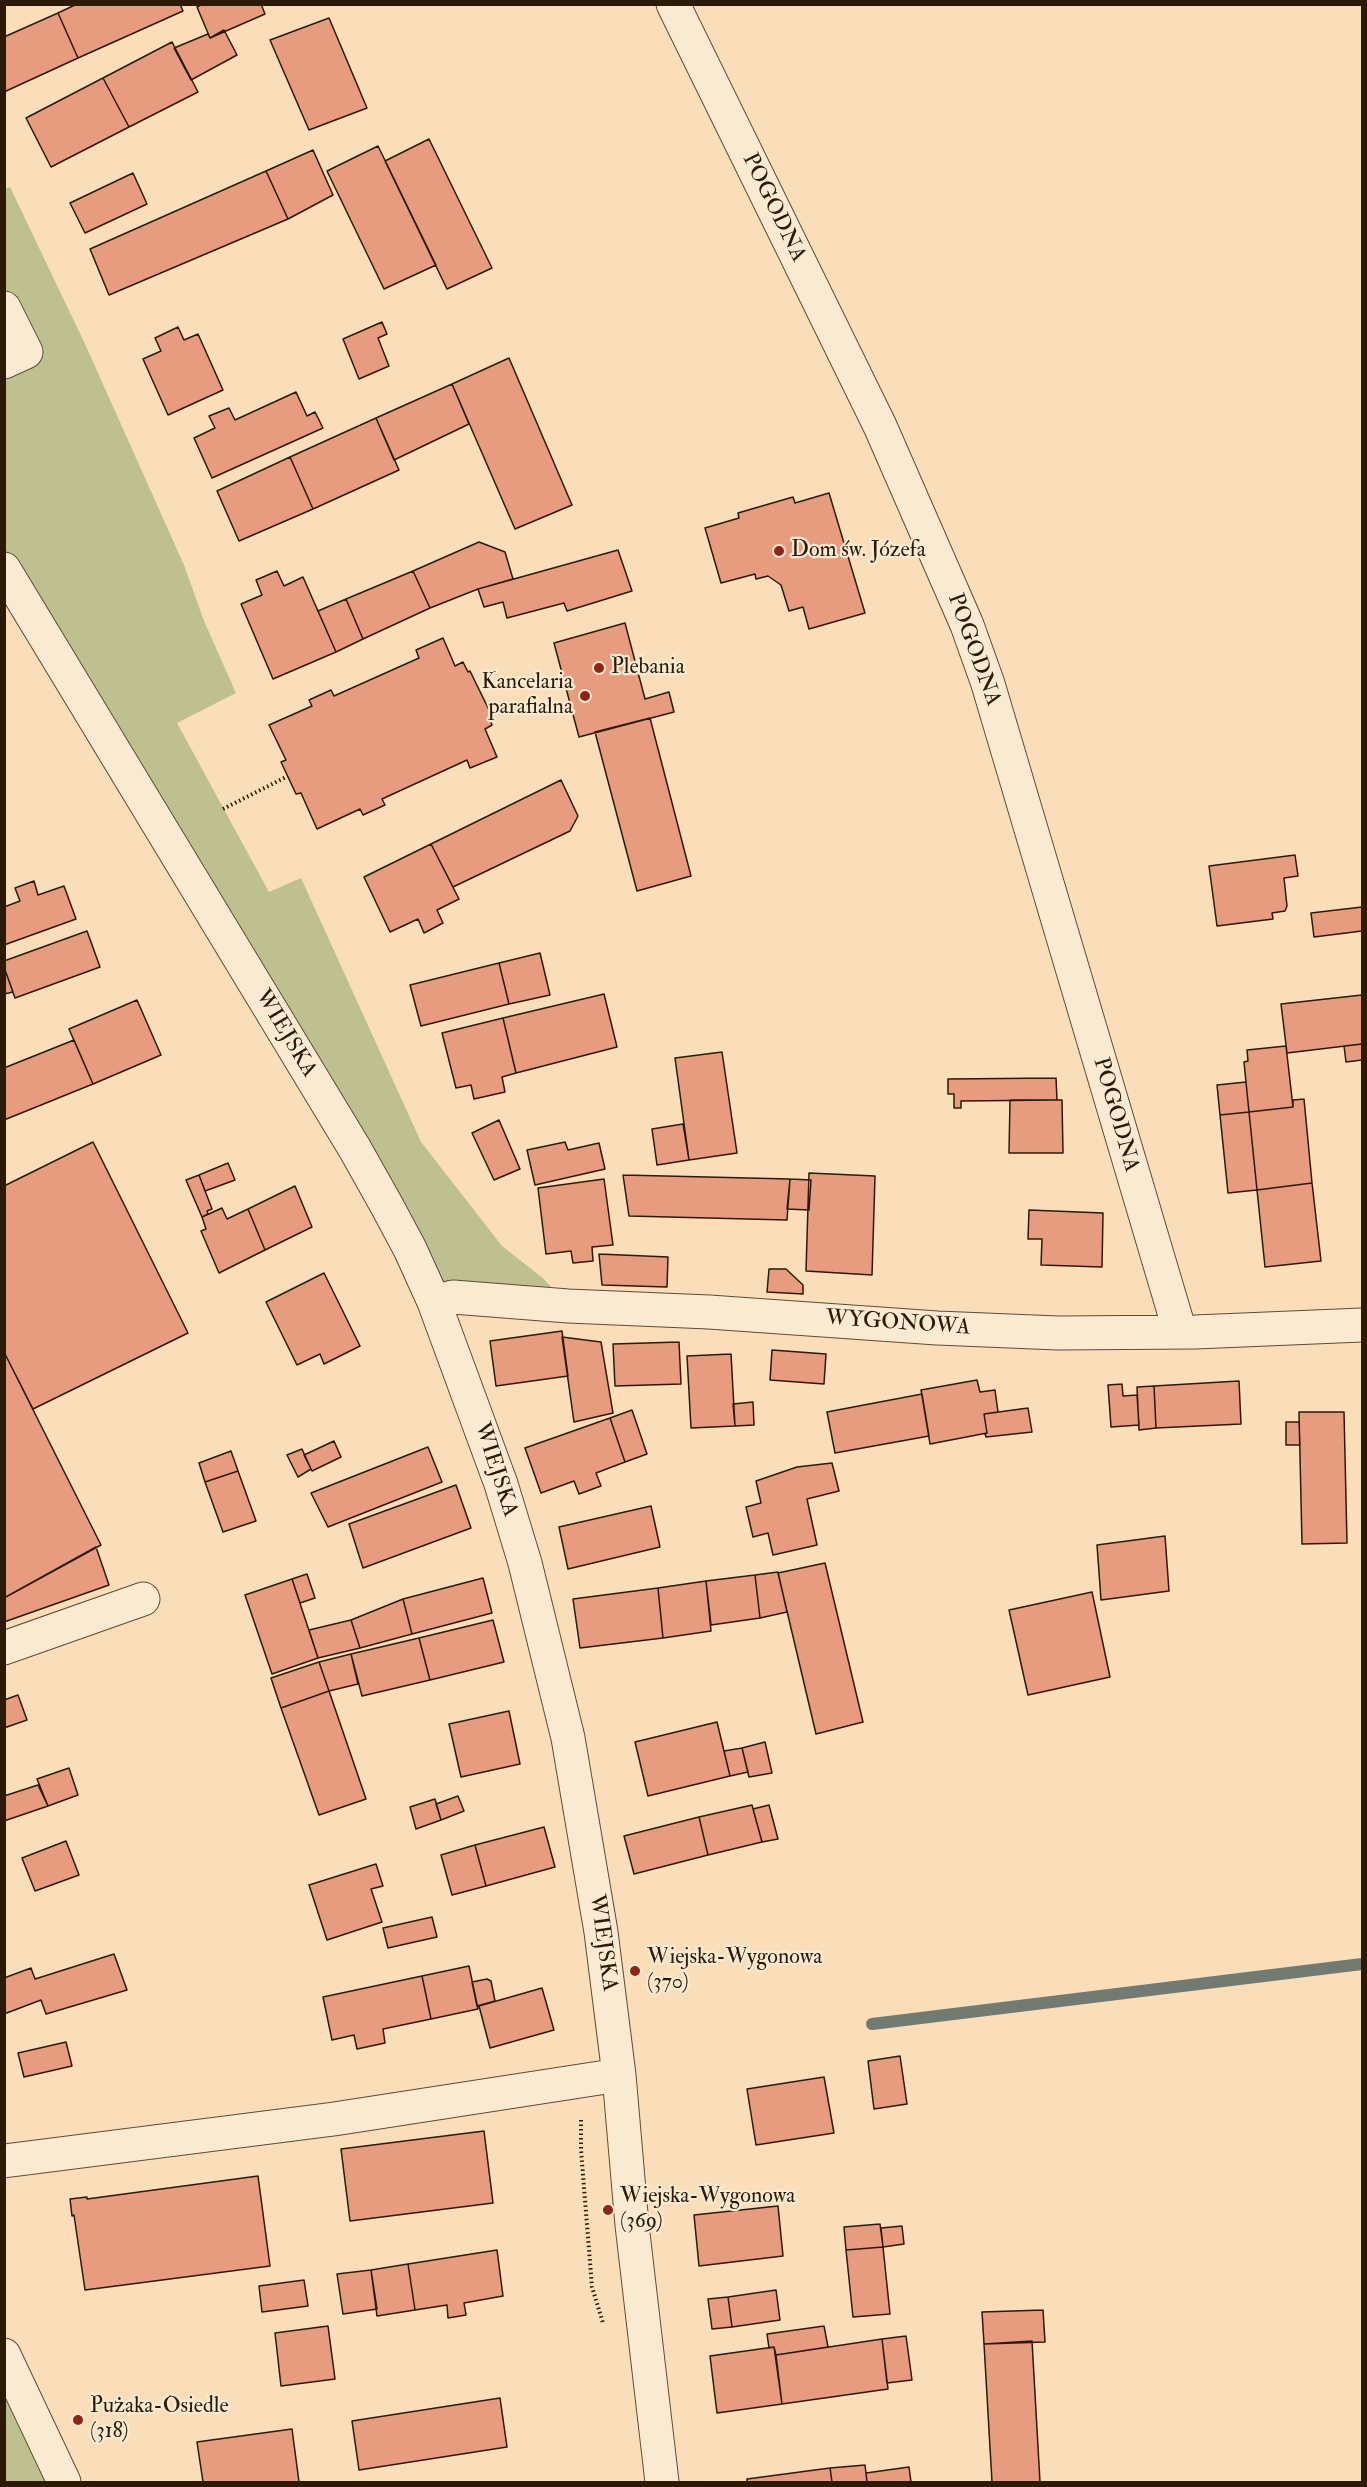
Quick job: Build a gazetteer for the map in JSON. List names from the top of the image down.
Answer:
{
  "streets": {
    "street": ["POGODNA", "WIEJSKA", "WYGONOWA"]
  },
  "crossings": [
    ["POGODNA", "WYGONOWA"],
    ["WIEJSKA", "WYGONOWA"]
  ],
  "places": [
    "Dom św. Józefa",
    "Plebania",
    "Kancelaria parafialna",
    "Wiejska-Wygonowa (370)",
    "Wiejska-Wygonowa (369)",
    "Pużaka-Osiedle (318)"
  ]
}
